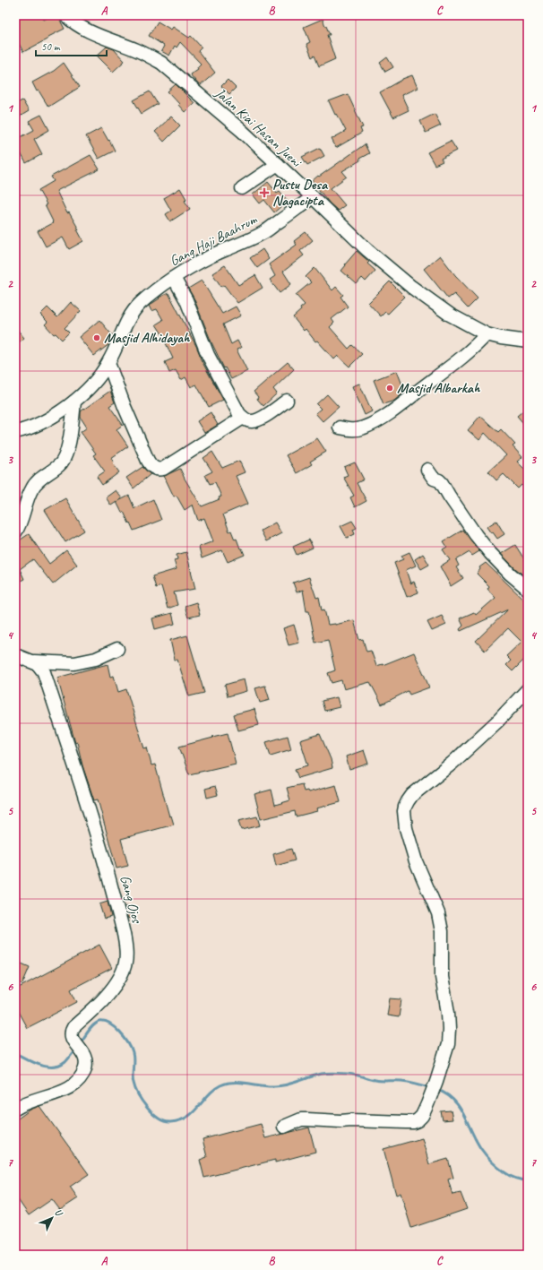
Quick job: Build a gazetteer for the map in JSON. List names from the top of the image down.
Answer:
{
  "streets": {
    "street": ["Jalan Kiai Hasan Jueni", "Gang Haji Baahrum", "Gang Ojos"]
  },
  "crossings": [
    ["Jalan Kiai Hasan Jueni", "Gang Haji Baahrum"]
  ],
  "places": {
    "health": ["Pustu Desa Nagacipta"],
    "other": ["Masjid Alhidayah", "Masjid Albarkah"]
  },
  "scale_bar": "50 m",
  "north": "top right",
  "grid": {
    "columns": ["A", "B", "C"],
    "rows": [
      "1",
      "2",
      "3",
      "4",
      "5",
      "6",
      "7"
    ]
  }
}
